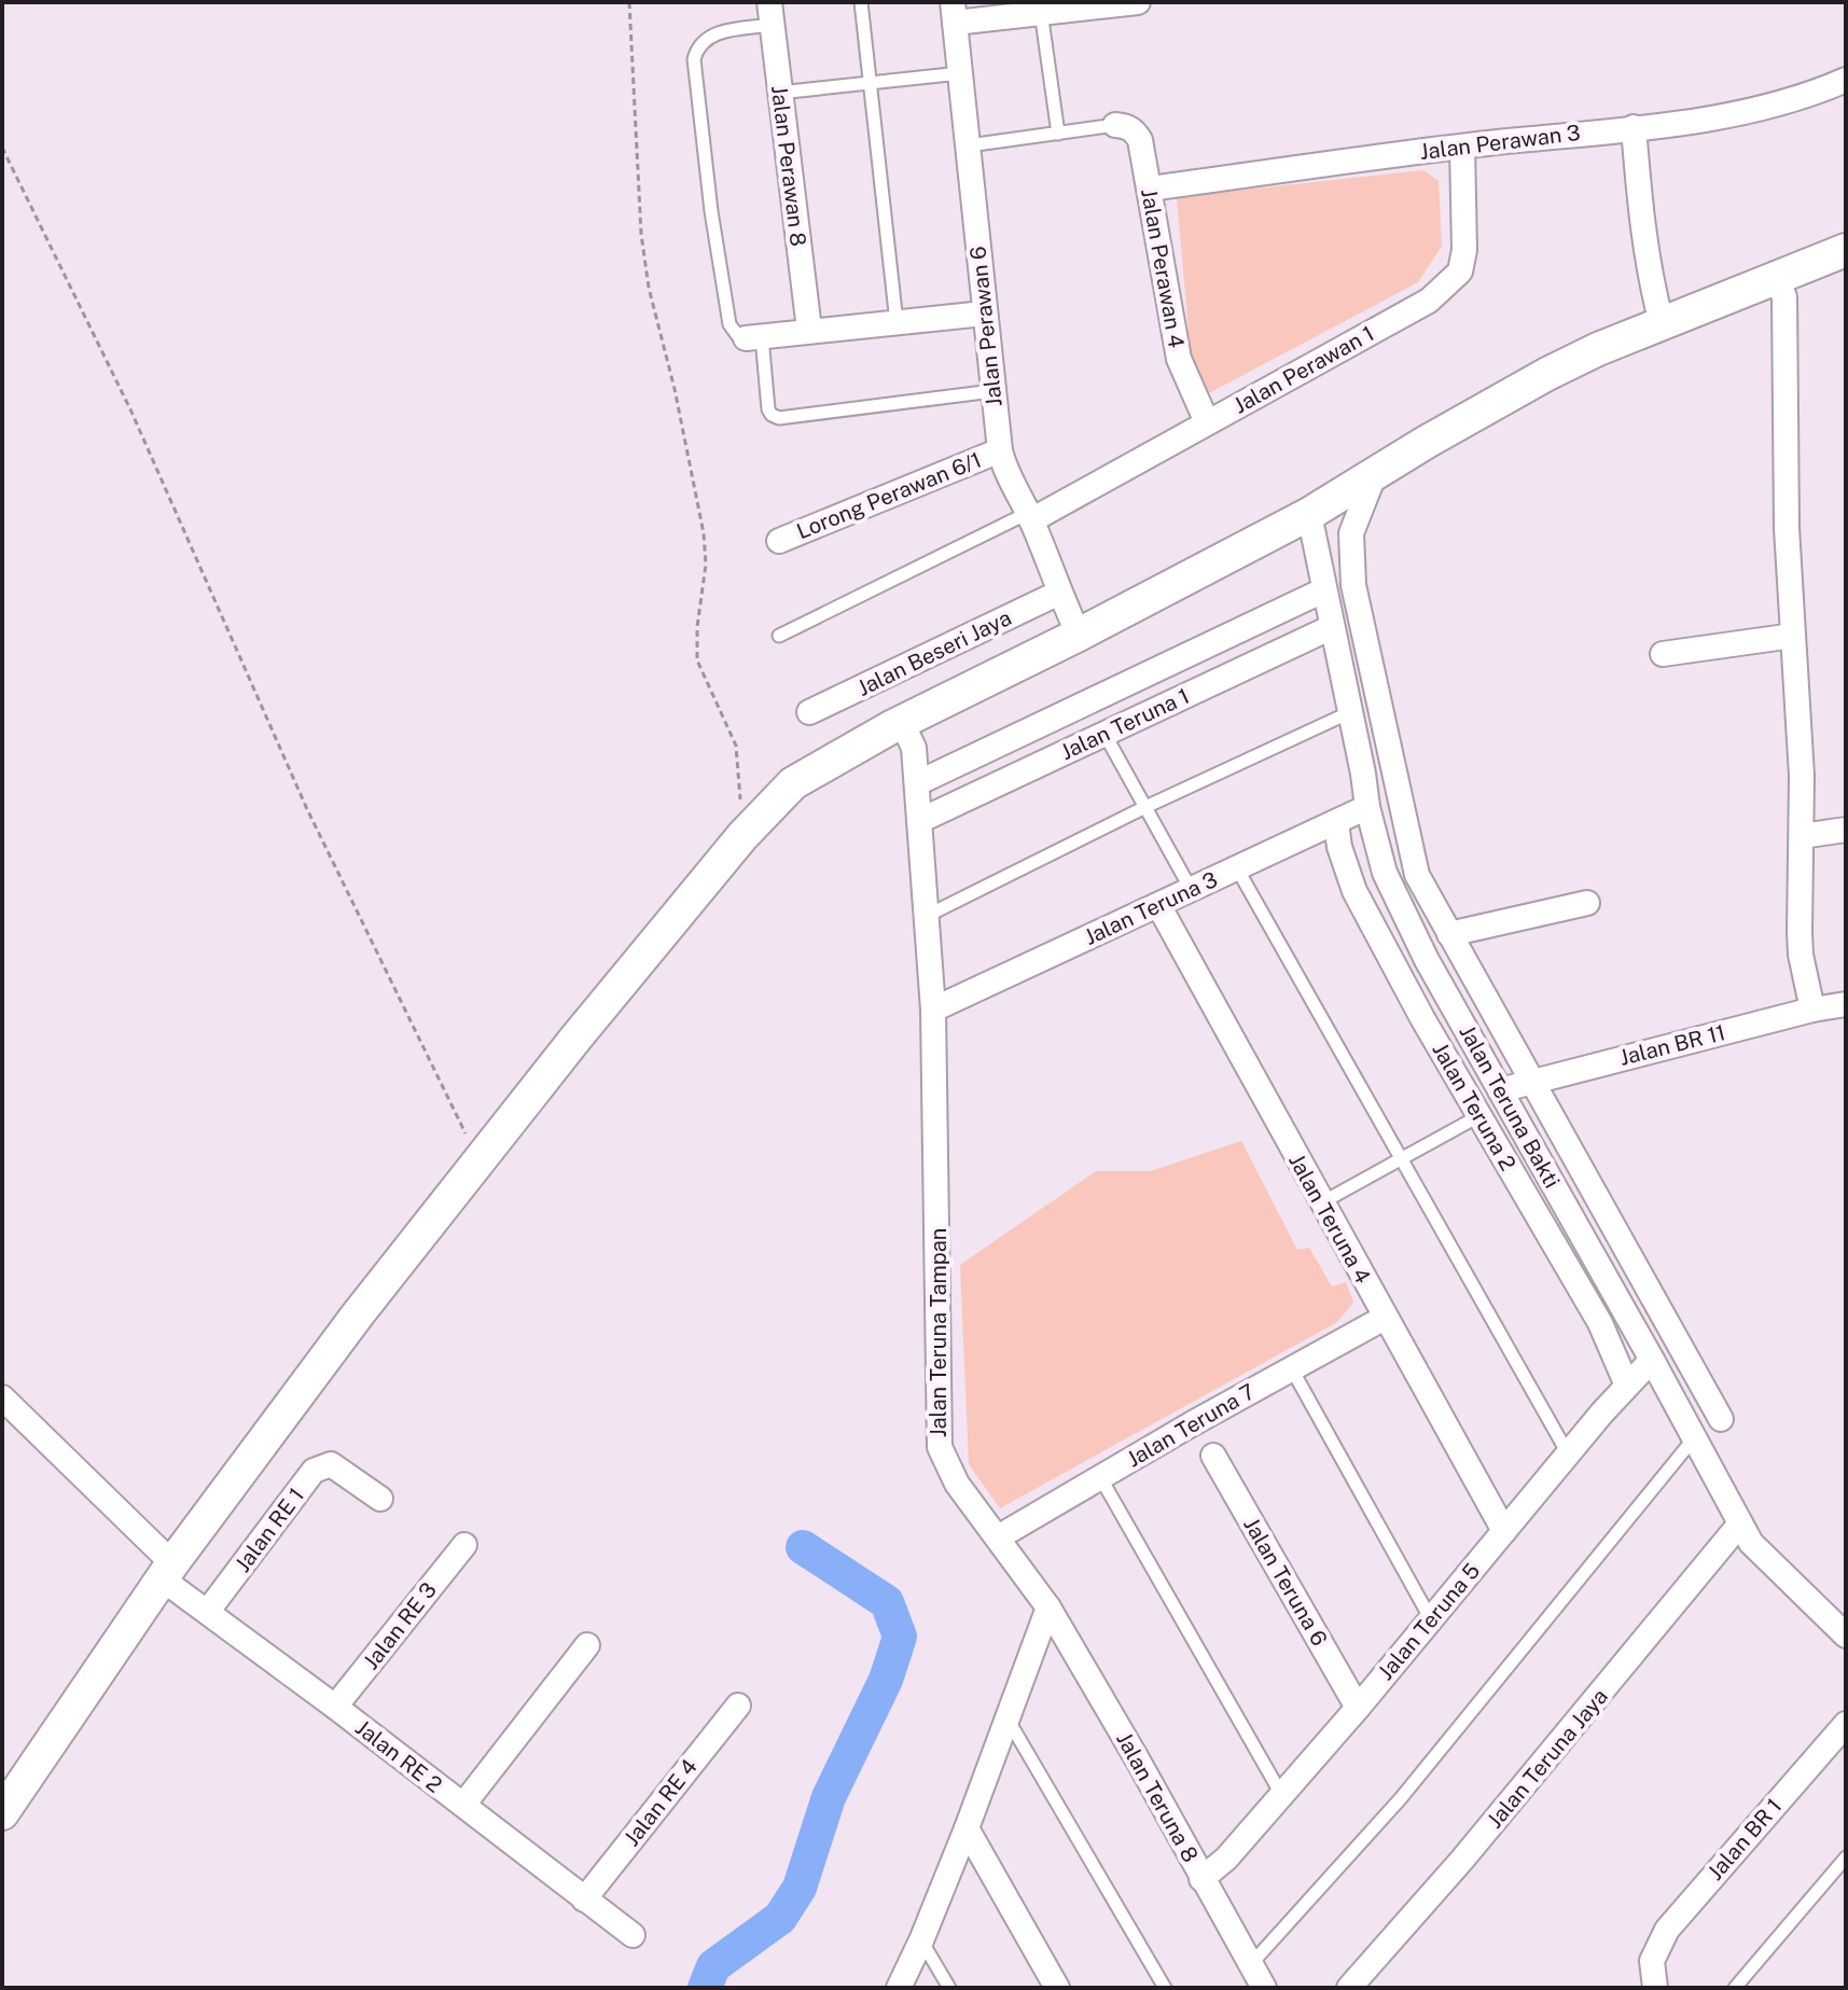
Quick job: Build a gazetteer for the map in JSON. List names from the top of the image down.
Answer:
{
  "streets": {
    "street": [
      "Jalan Perawan 3",
      "Jalan Perawan 8",
      "Jalan Perawan 4",
      "Jalan Perawan 6",
      "Jalan Perawan 1",
      "Lorong Perawan 6/1",
      "Jalan Beseri Jaya",
      "Jalan Teruna 1",
      "Jalan Teruna 3",
      "Jalan BR 11",
      "Jalan Teruna 2",
      "Jalan Teruna Bakti",
      "Jalan Teruna 4",
      "Jalan Teruna Tampan",
      "Jalan Teruna 7",
      "Jalan RE 1",
      "Jalan Teruna 6",
      "Jalan Teruna 5",
      "Jalan RE 3",
      "Jalan RE 2",
      "Jalan Teruna Jaya",
      "Jalan Teruna 8",
      "Jalan RE 4",
      "Jalan BR 1"
    ]
  },
  "crossings": [
    ["Jalan Perawan 3", "Jalan Perawan 4"],
    ["Jalan Perawan 3", "Jalan Perawan 1"],
    ["Jalan Perawan 4", "Jalan Perawan 1"],
    ["Jalan Perawan 6", "Jalan Perawan 1"],
    ["Jalan Perawan 6", "Lorong Perawan 6/1"],
    ["Jalan Perawan 6", "Jalan Beseri Jaya"],
    ["Jalan Teruna 1", "Jalan Teruna Bakti"],
    ["Jalan Teruna 1", "Jalan Teruna Tampan"],
    ["Jalan Teruna 3", "Jalan Teruna 2"],
    ["Jalan Teruna 3", "Jalan Teruna Bakti"],
    ["Jalan Teruna 3", "Jalan Teruna 4"],
    ["Jalan Teruna 3", "Jalan Teruna Tampan"],
    ["Jalan BR 11", "Jalan Teruna Bakti"],
    ["Jalan Teruna 2", "Jalan Teruna 5"],
    ["Jalan Teruna Bakti", "Jalan Teruna 5"],
    ["Jalan Teruna Bakti", "Jalan Teruna Jaya"],
    ["Jalan Teruna 4", "Jalan Teruna 7"],
    ["Jalan Teruna 4", "Jalan Teruna 5"],
    ["Jalan Teruna Tampan", "Jalan Teruna 7"],
    ["Jalan Teruna Tampan", "Jalan Teruna 8"],
    ["Jalan RE 1", "Jalan RE 2"],
    ["Jalan Teruna 6", "Jalan Teruna 5"],
    ["Jalan Teruna 5", "Jalan Teruna 8"],
    ["Jalan RE 3", "Jalan RE 2"],
    ["Jalan RE 2", "Jalan RE 4"]
  ]
}
